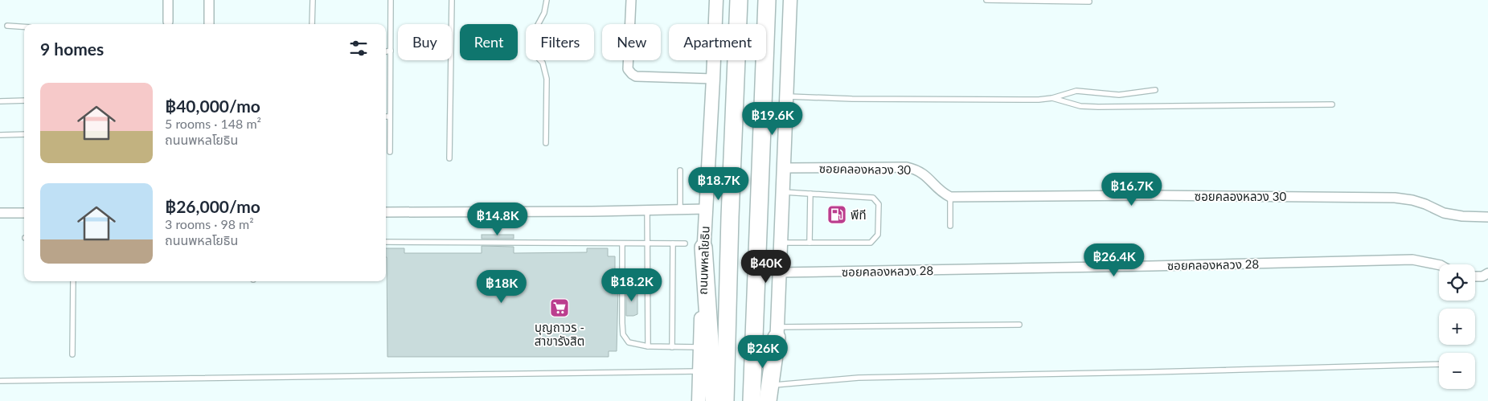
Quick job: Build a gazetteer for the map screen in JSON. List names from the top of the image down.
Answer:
{
  "streets": {
    "highway": ["ถนนพหลโยธิน"],
    "street": ["ซอยคลองหลวง 30", "ซอยคลองหลวง 28"]
  },
  "places": {
    "fuel station": ["พีที"],
    "supermarket": ["บุญถาวร - สาขารังสิต"]
  },
  "page": {
    "chip": [
      "Buy",
      "Rent",
      "Filters",
      "New",
      "Apartment"
    ],
    "heading": "9 homes",
    "list": [
      {
        "name": "฿40,000/mo",
        "note": "5 rooms · 148 m² · ถนนพหลโยธิน"
      },
      {
        "name": "฿26,000/mo",
        "note": "3 rooms · 98 m² · ถนนพหลโยธิน"
      }
    ],
    "price": [
      "฿19.6K",
      "฿18.7K",
      "฿16.7K",
      "฿14.8K",
      "฿26.4K",
      "฿40K",
      "฿18.2K",
      "฿18K",
      "฿26K"
    ],
    "map_buttons": ["+", "−"]
  }
}
